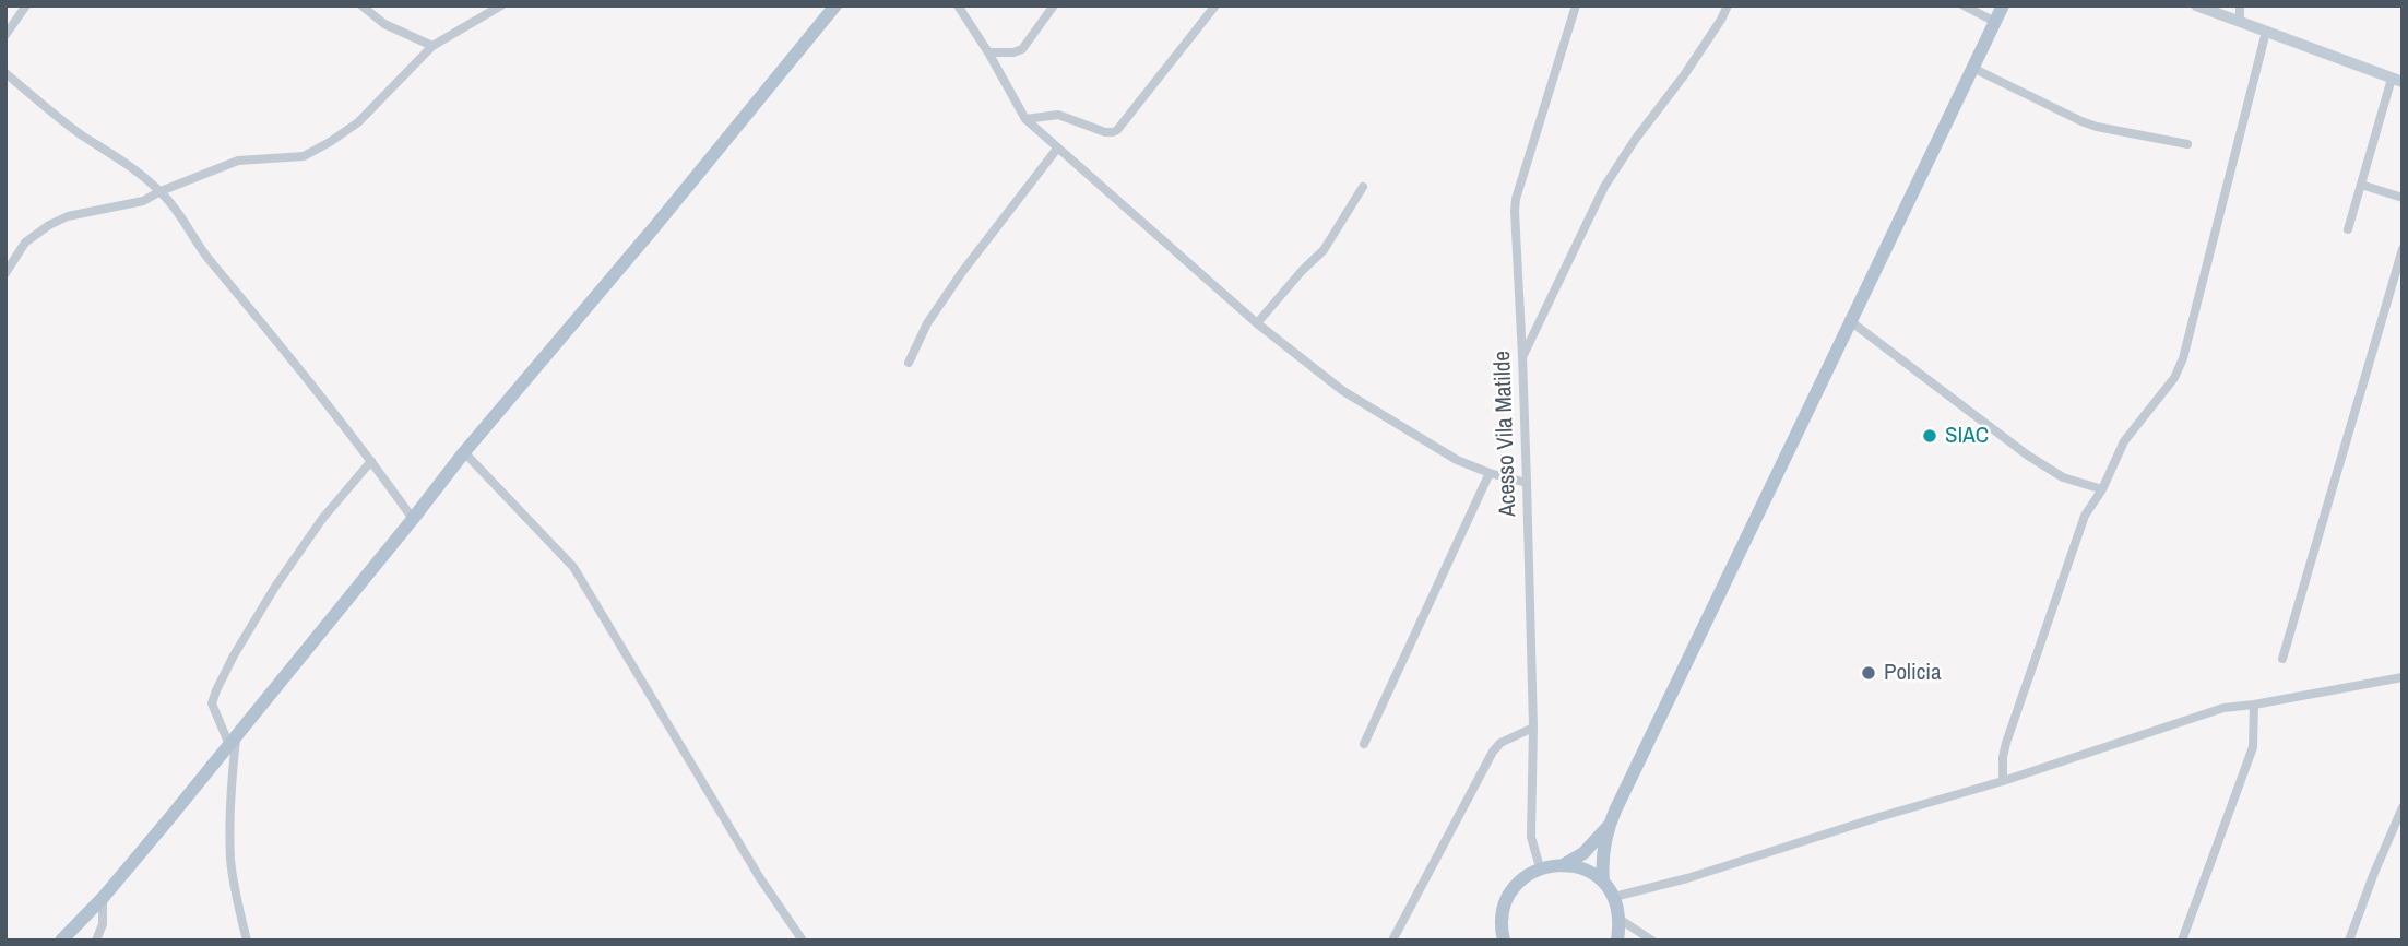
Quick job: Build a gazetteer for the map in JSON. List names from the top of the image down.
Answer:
{
  "streets": {
    "street": ["Acesso Vila Matilde"]
  },
  "places": ["SIAC", "Policia"]
}
